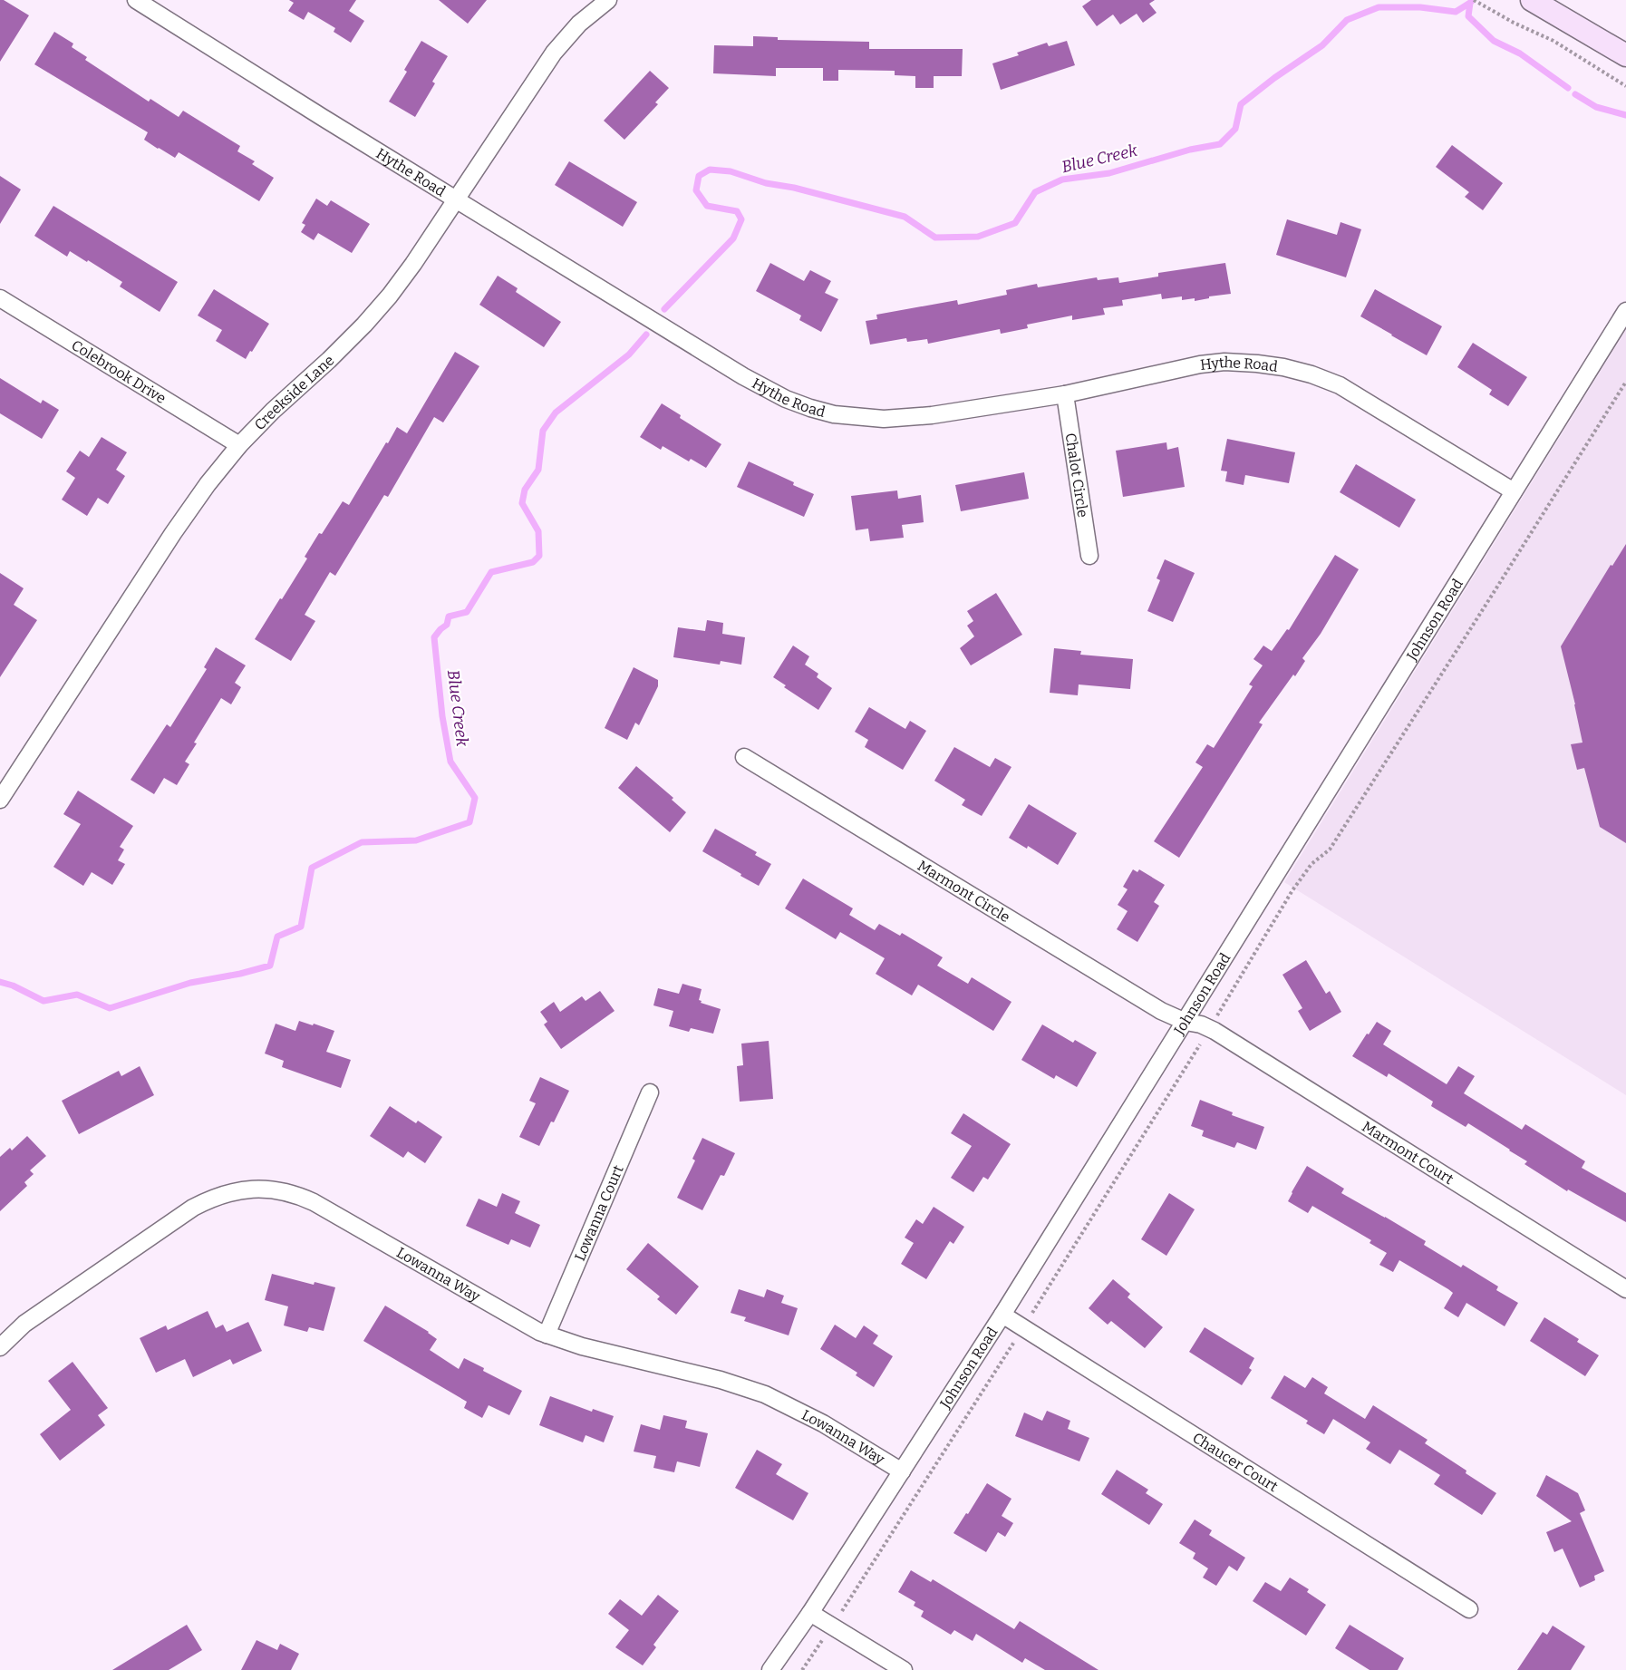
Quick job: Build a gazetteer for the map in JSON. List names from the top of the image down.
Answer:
{
  "streets": {
    "street": [
      "Hythe Road",
      "Colebrook Drive",
      "Creekside Lane",
      "Chalot Circle",
      "Johnson Road",
      "Marmont Circle",
      "Marmont Court",
      "Lowanna Court",
      "Lowanna Way",
      "Chaucer Court"
    ]
  },
  "crossings": [
    ["Hythe Road", "Creekside Lane"],
    ["Hythe Road", "Chalot Circle"],
    ["Hythe Road", "Johnson Road"],
    ["Colebrook Drive", "Creekside Lane"],
    ["Johnson Road", "Marmont Circle"],
    ["Johnson Road", "Marmont Court"],
    ["Johnson Road", "Lowanna Way"],
    ["Johnson Road", "Chaucer Court"],
    ["Marmont Circle", "Marmont Court"],
    ["Lowanna Court", "Lowanna Way"]
  ],
  "water": ["Blue Creek"]
}
